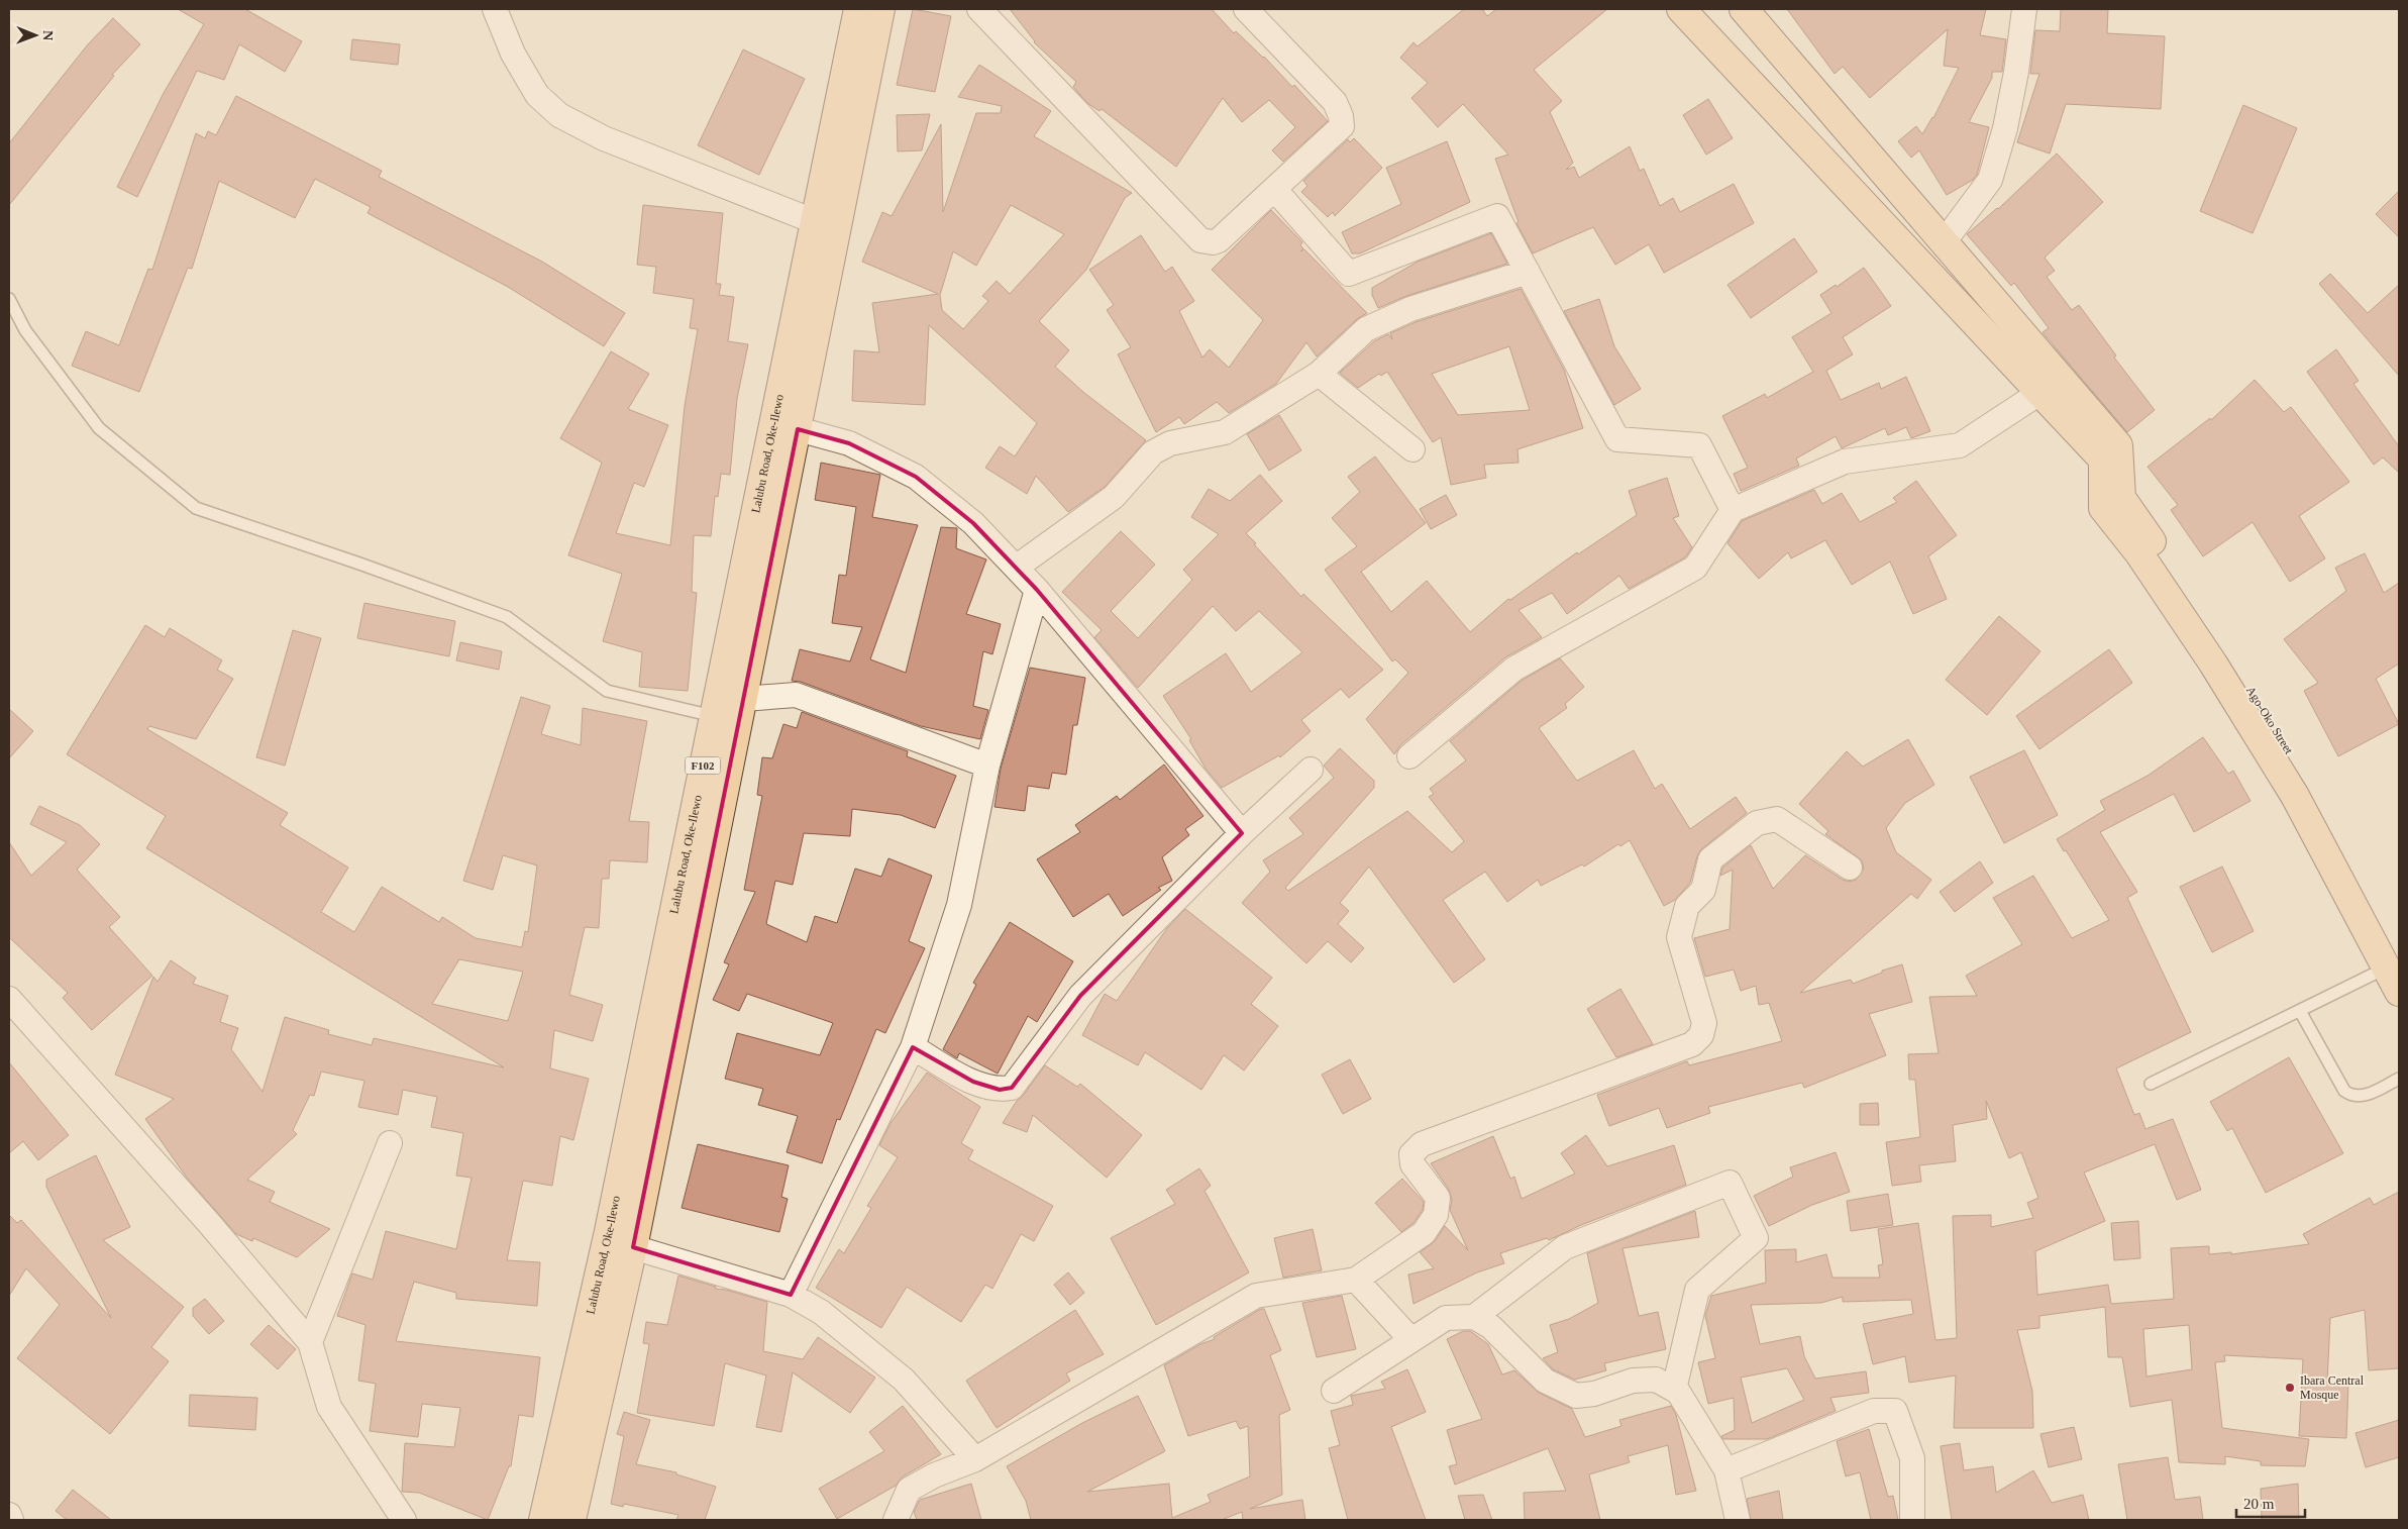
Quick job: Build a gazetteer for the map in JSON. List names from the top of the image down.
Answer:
{
  "streets": {
    "main road": ["Lalubu Road, Oke-Ilewo", "F102"]
  },
  "places": ["Ibara Central Mosque"],
  "scale_bar": "20 m",
  "north": "right"
}
